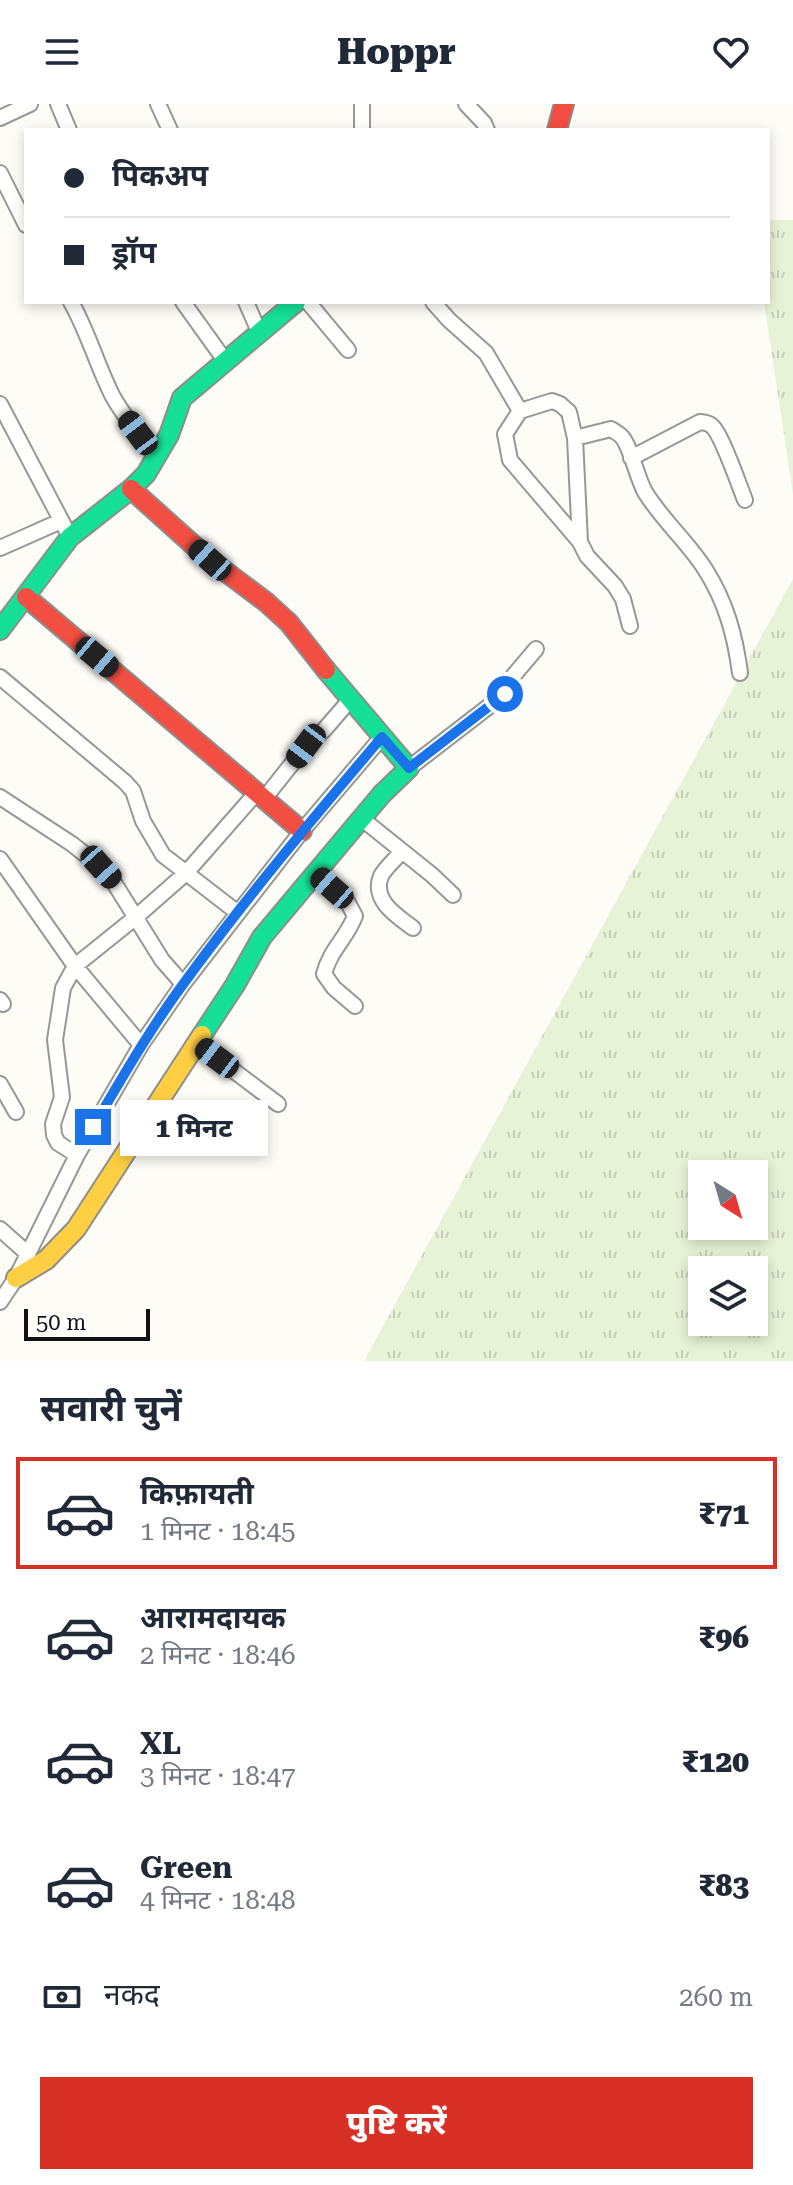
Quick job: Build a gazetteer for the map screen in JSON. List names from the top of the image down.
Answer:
{
  "scale_bar": "50 m",
  "north": "bottom right",
  "page": {
    "header": "Hoppr",
    "banner": ["पिकअप", "ड्रॉप"],
    "bubble": "1 मिनट",
    "scale": "50 m",
    "heading": "सवारी चुनें",
    "list": [
      {
        "name": "किफ़ायती",
        "note": "1 मिनट · 18:45",
        "value": "₹71"
      },
      {
        "name": "आरामदायक",
        "note": "2 मिनट · 18:46",
        "value": "₹96"
      },
      {
        "name": "XL",
        "note": "3 मिनट · 18:47",
        "value": "₹120"
      },
      {
        "name": "Green",
        "note": "4 मिनट · 18:48",
        "value": "₹83"
      }
    ],
    "pay": ["नकद", "260 m"],
    "buttons": "पुष्टि करें"
  }
}
